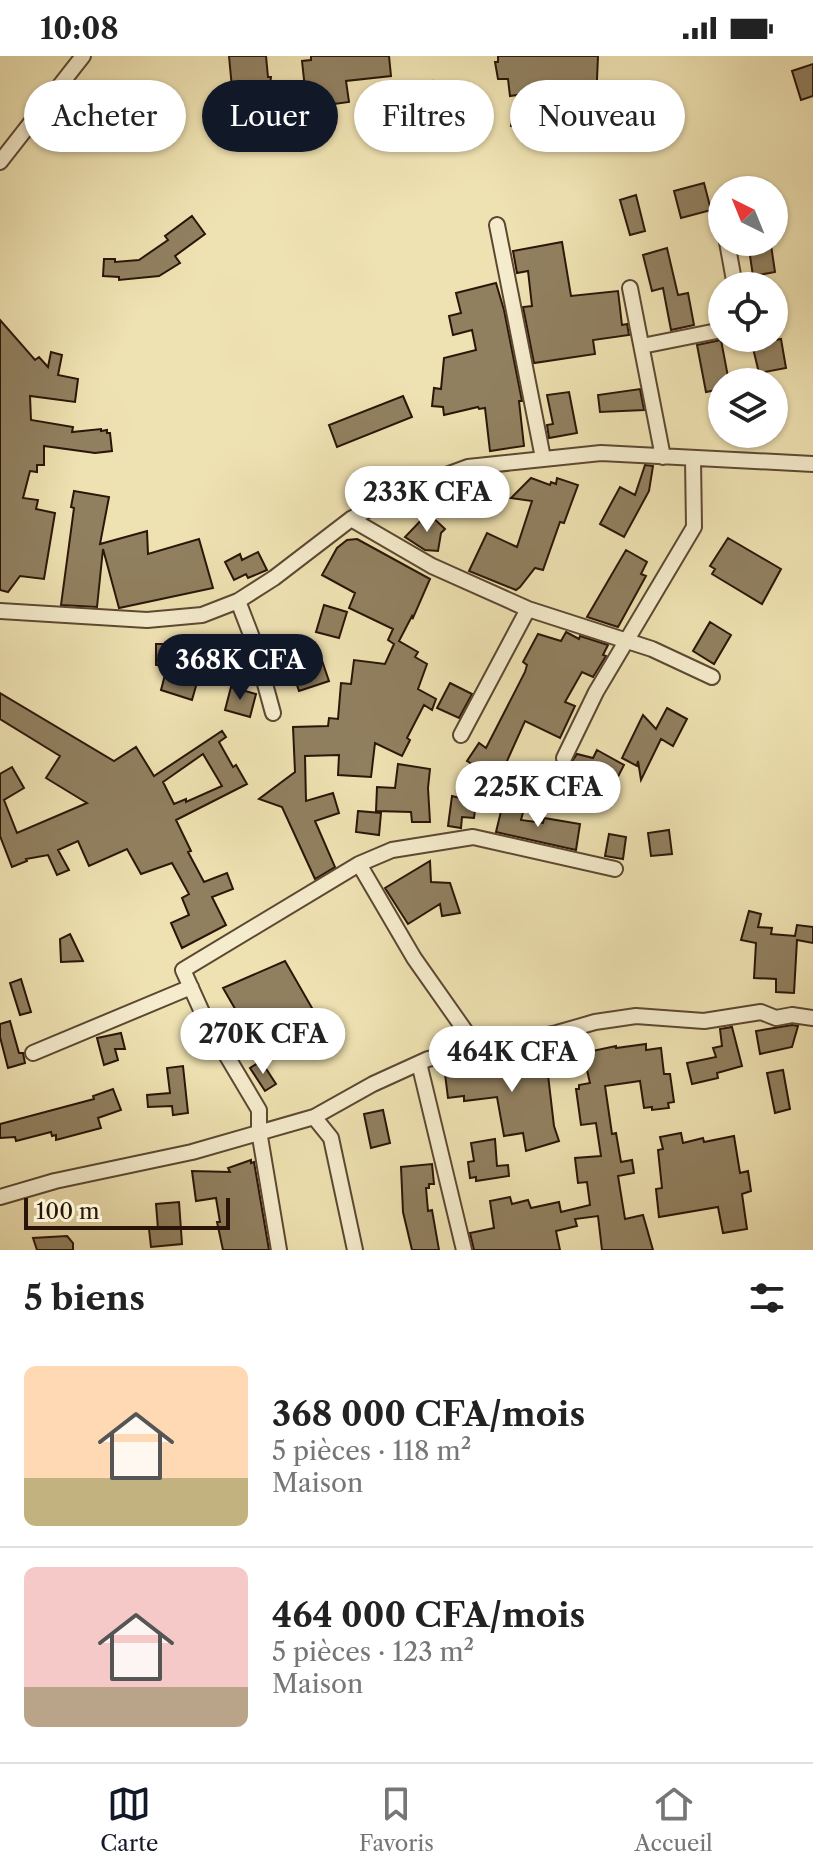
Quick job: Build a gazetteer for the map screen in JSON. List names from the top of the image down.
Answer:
{
  "scale_bar": "100 m",
  "north": "top left",
  "page": {
    "status": "10:08",
    "chip": [
      "Acheter",
      "Louer",
      "Filtres",
      "Nouveau"
    ],
    "price": [
      "233K CFA",
      "368K CFA",
      "225K CFA",
      "270K CFA",
      "464K CFA"
    ],
    "scale": "100 m",
    "heading": "5 biens",
    "list": [
      {
        "name": "368 000 CFA/mois",
        "note": "5 pièces · 118 m² · Maison"
      },
      {
        "name": "464 000 CFA/mois",
        "note": "5 pièces · 123 m² · Maison"
      }
    ],
    "tabs": ["Carte", "Favoris", "Accueil"]
  }
}
